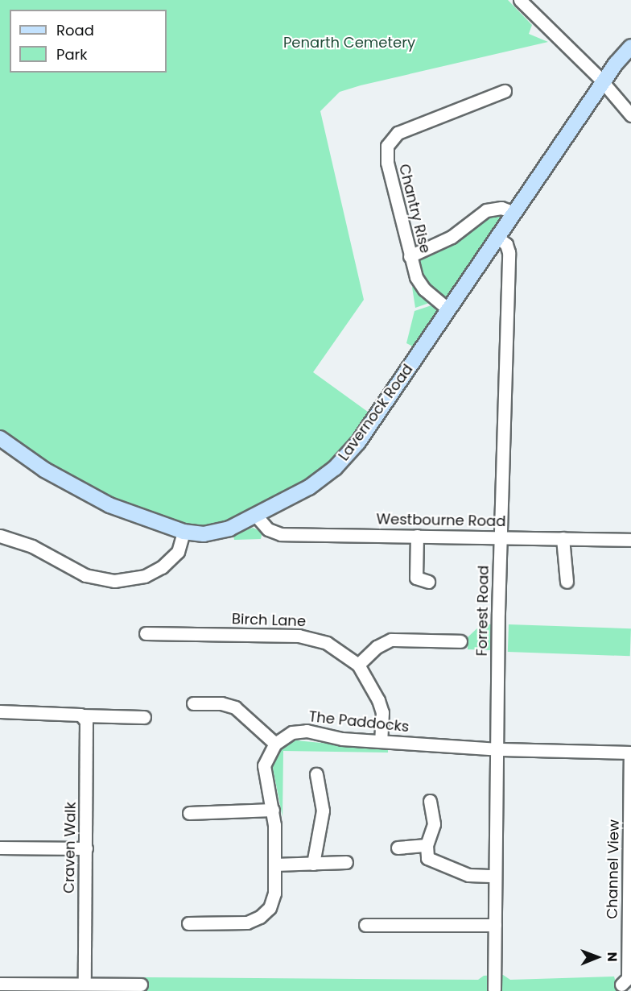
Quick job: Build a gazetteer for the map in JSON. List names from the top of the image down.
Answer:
{
  "streets": {
    "main road": ["Lavernock Road"],
    "street": [
      "Chantry Rise",
      "Westbourne Road",
      "Forrest Road",
      "Birch Lane",
      "The Paddocks",
      "Craven Walk",
      "Channel View"
    ]
  },
  "crossings": [
    ["Chantry Rise", "Lavernock Road"],
    ["Lavernock Road", "Westbourne Road"],
    ["Lavernock Road", "Forrest Road"],
    ["Westbourne Road", "Forrest Road"],
    ["Forrest Road", "The Paddocks"],
    ["Birch Lane", "The Paddocks"],
    ["The Paddocks", "Channel View"]
  ],
  "parks": ["Penarth Cemetery"],
  "legend": ["Road", "Park"],
  "north": "right"
}
